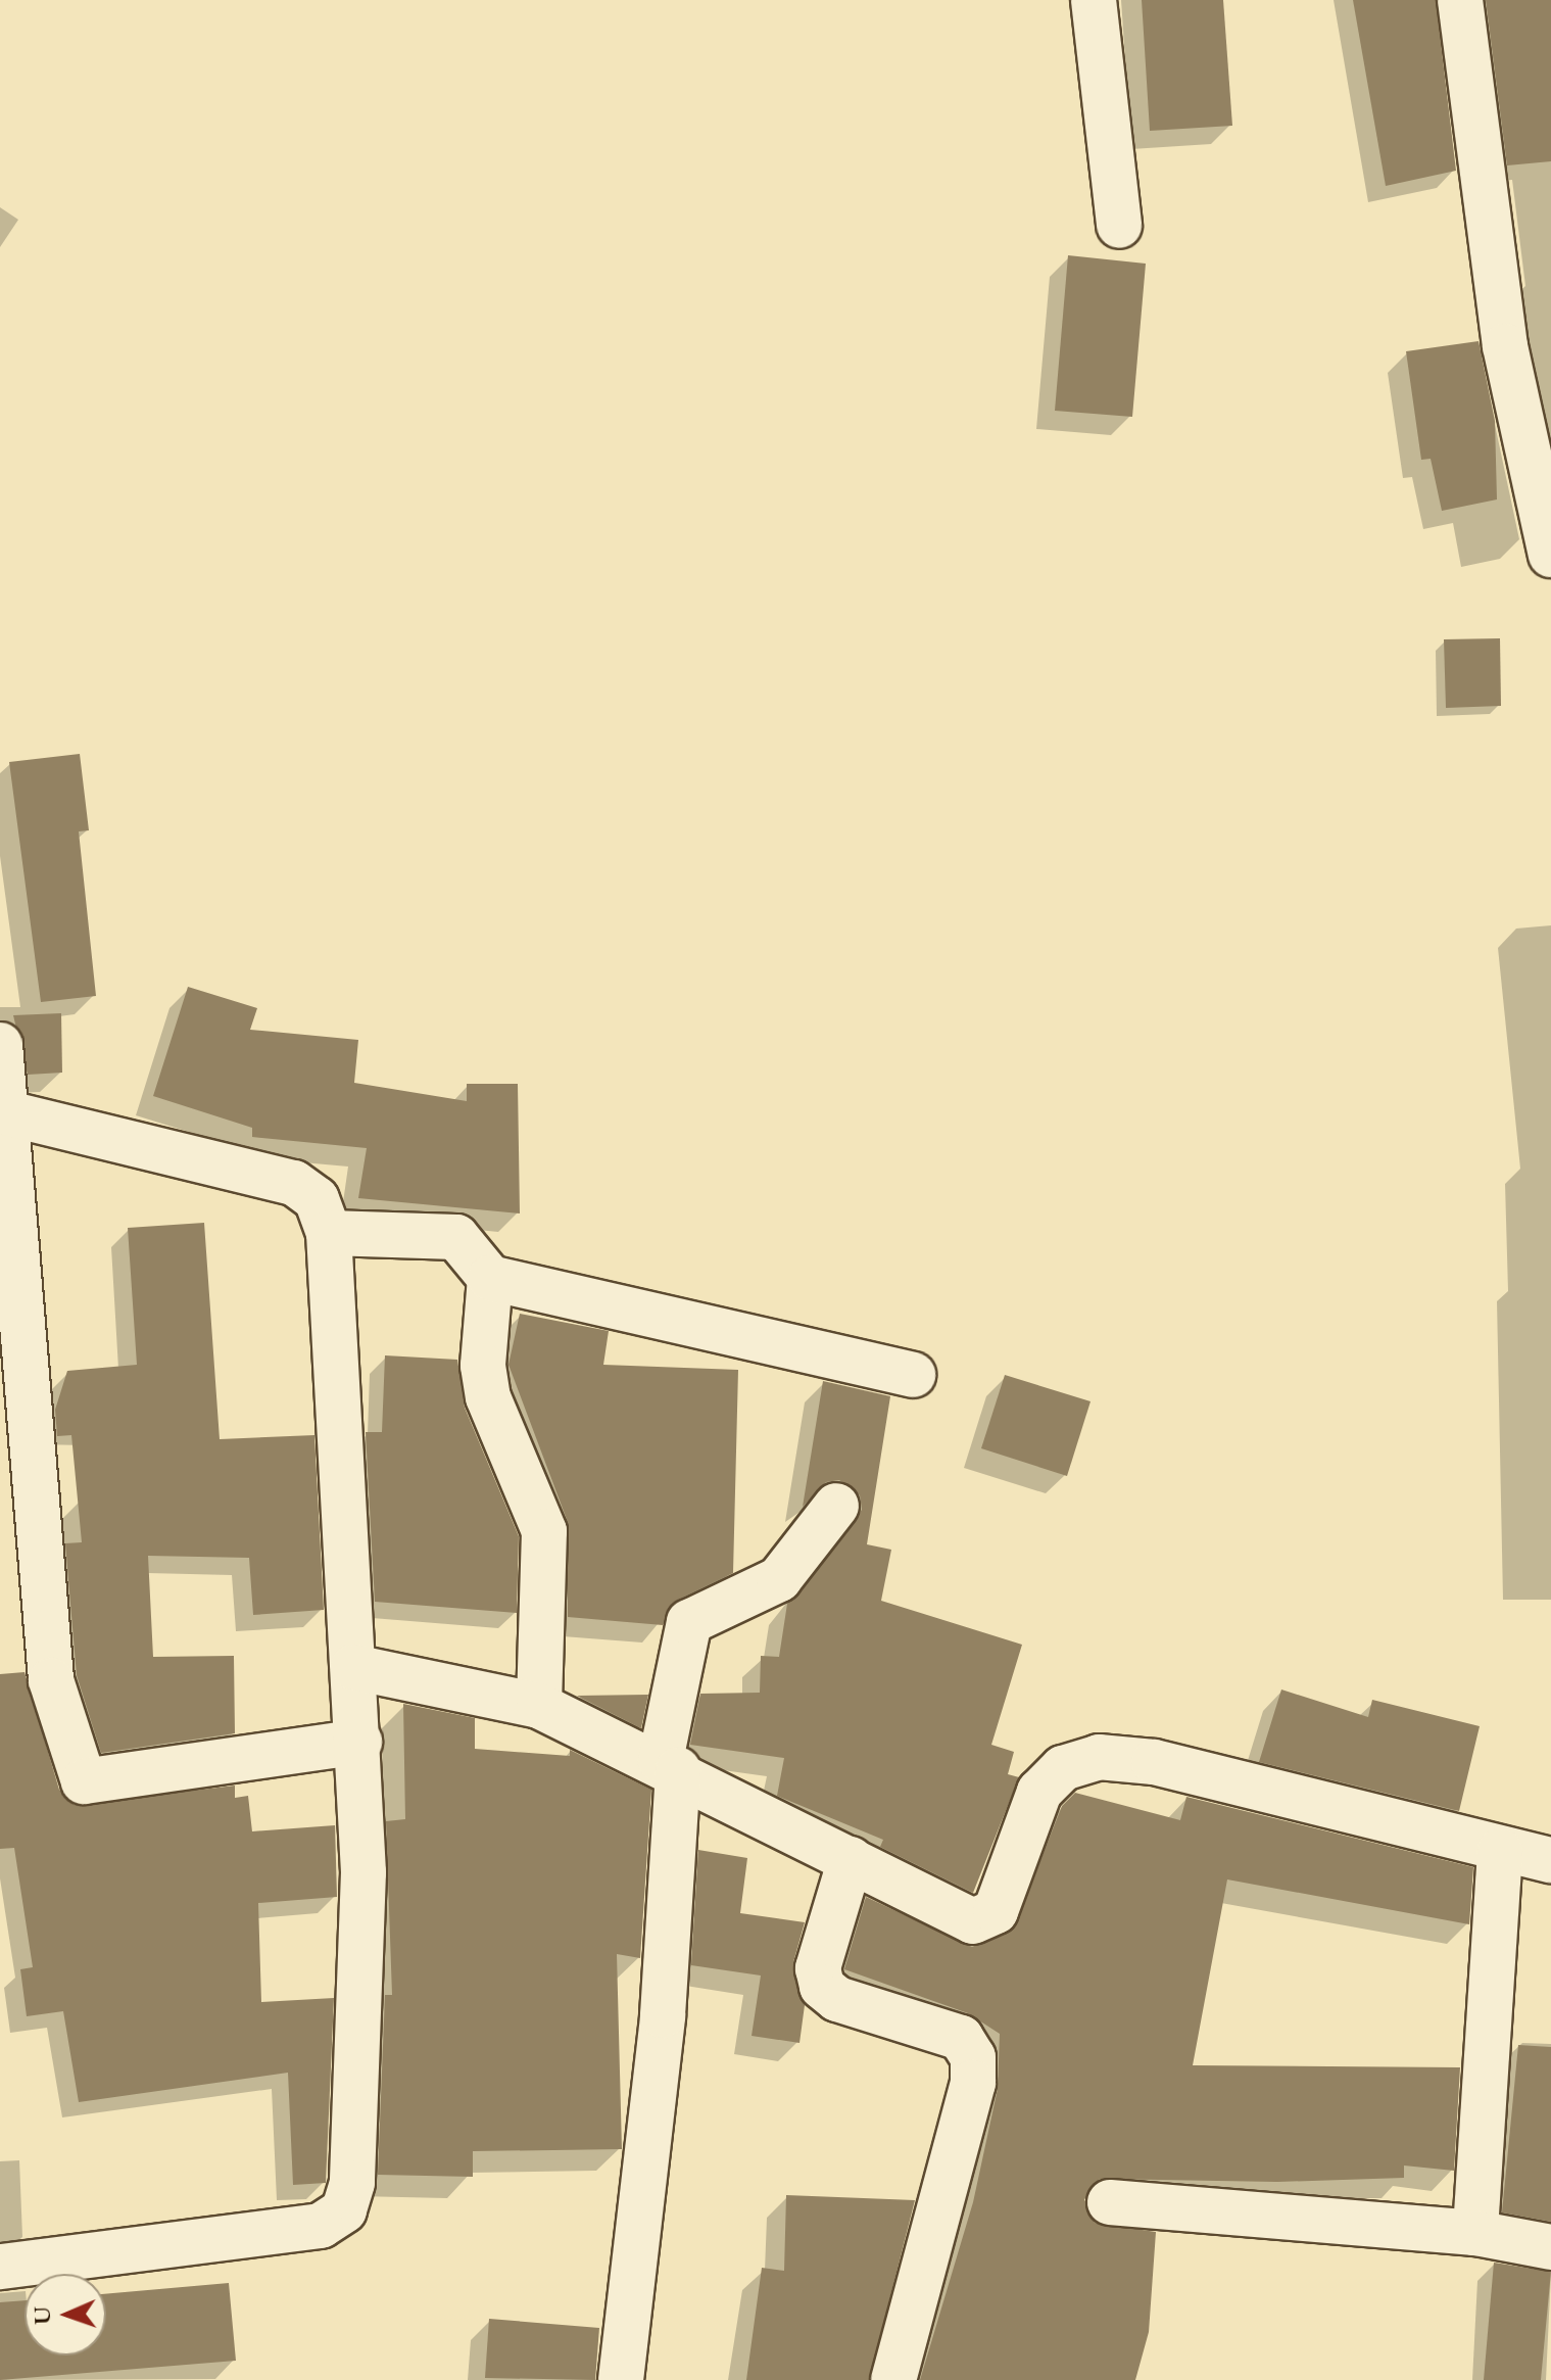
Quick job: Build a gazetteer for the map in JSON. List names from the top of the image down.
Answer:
{
  "north": "left"
}
